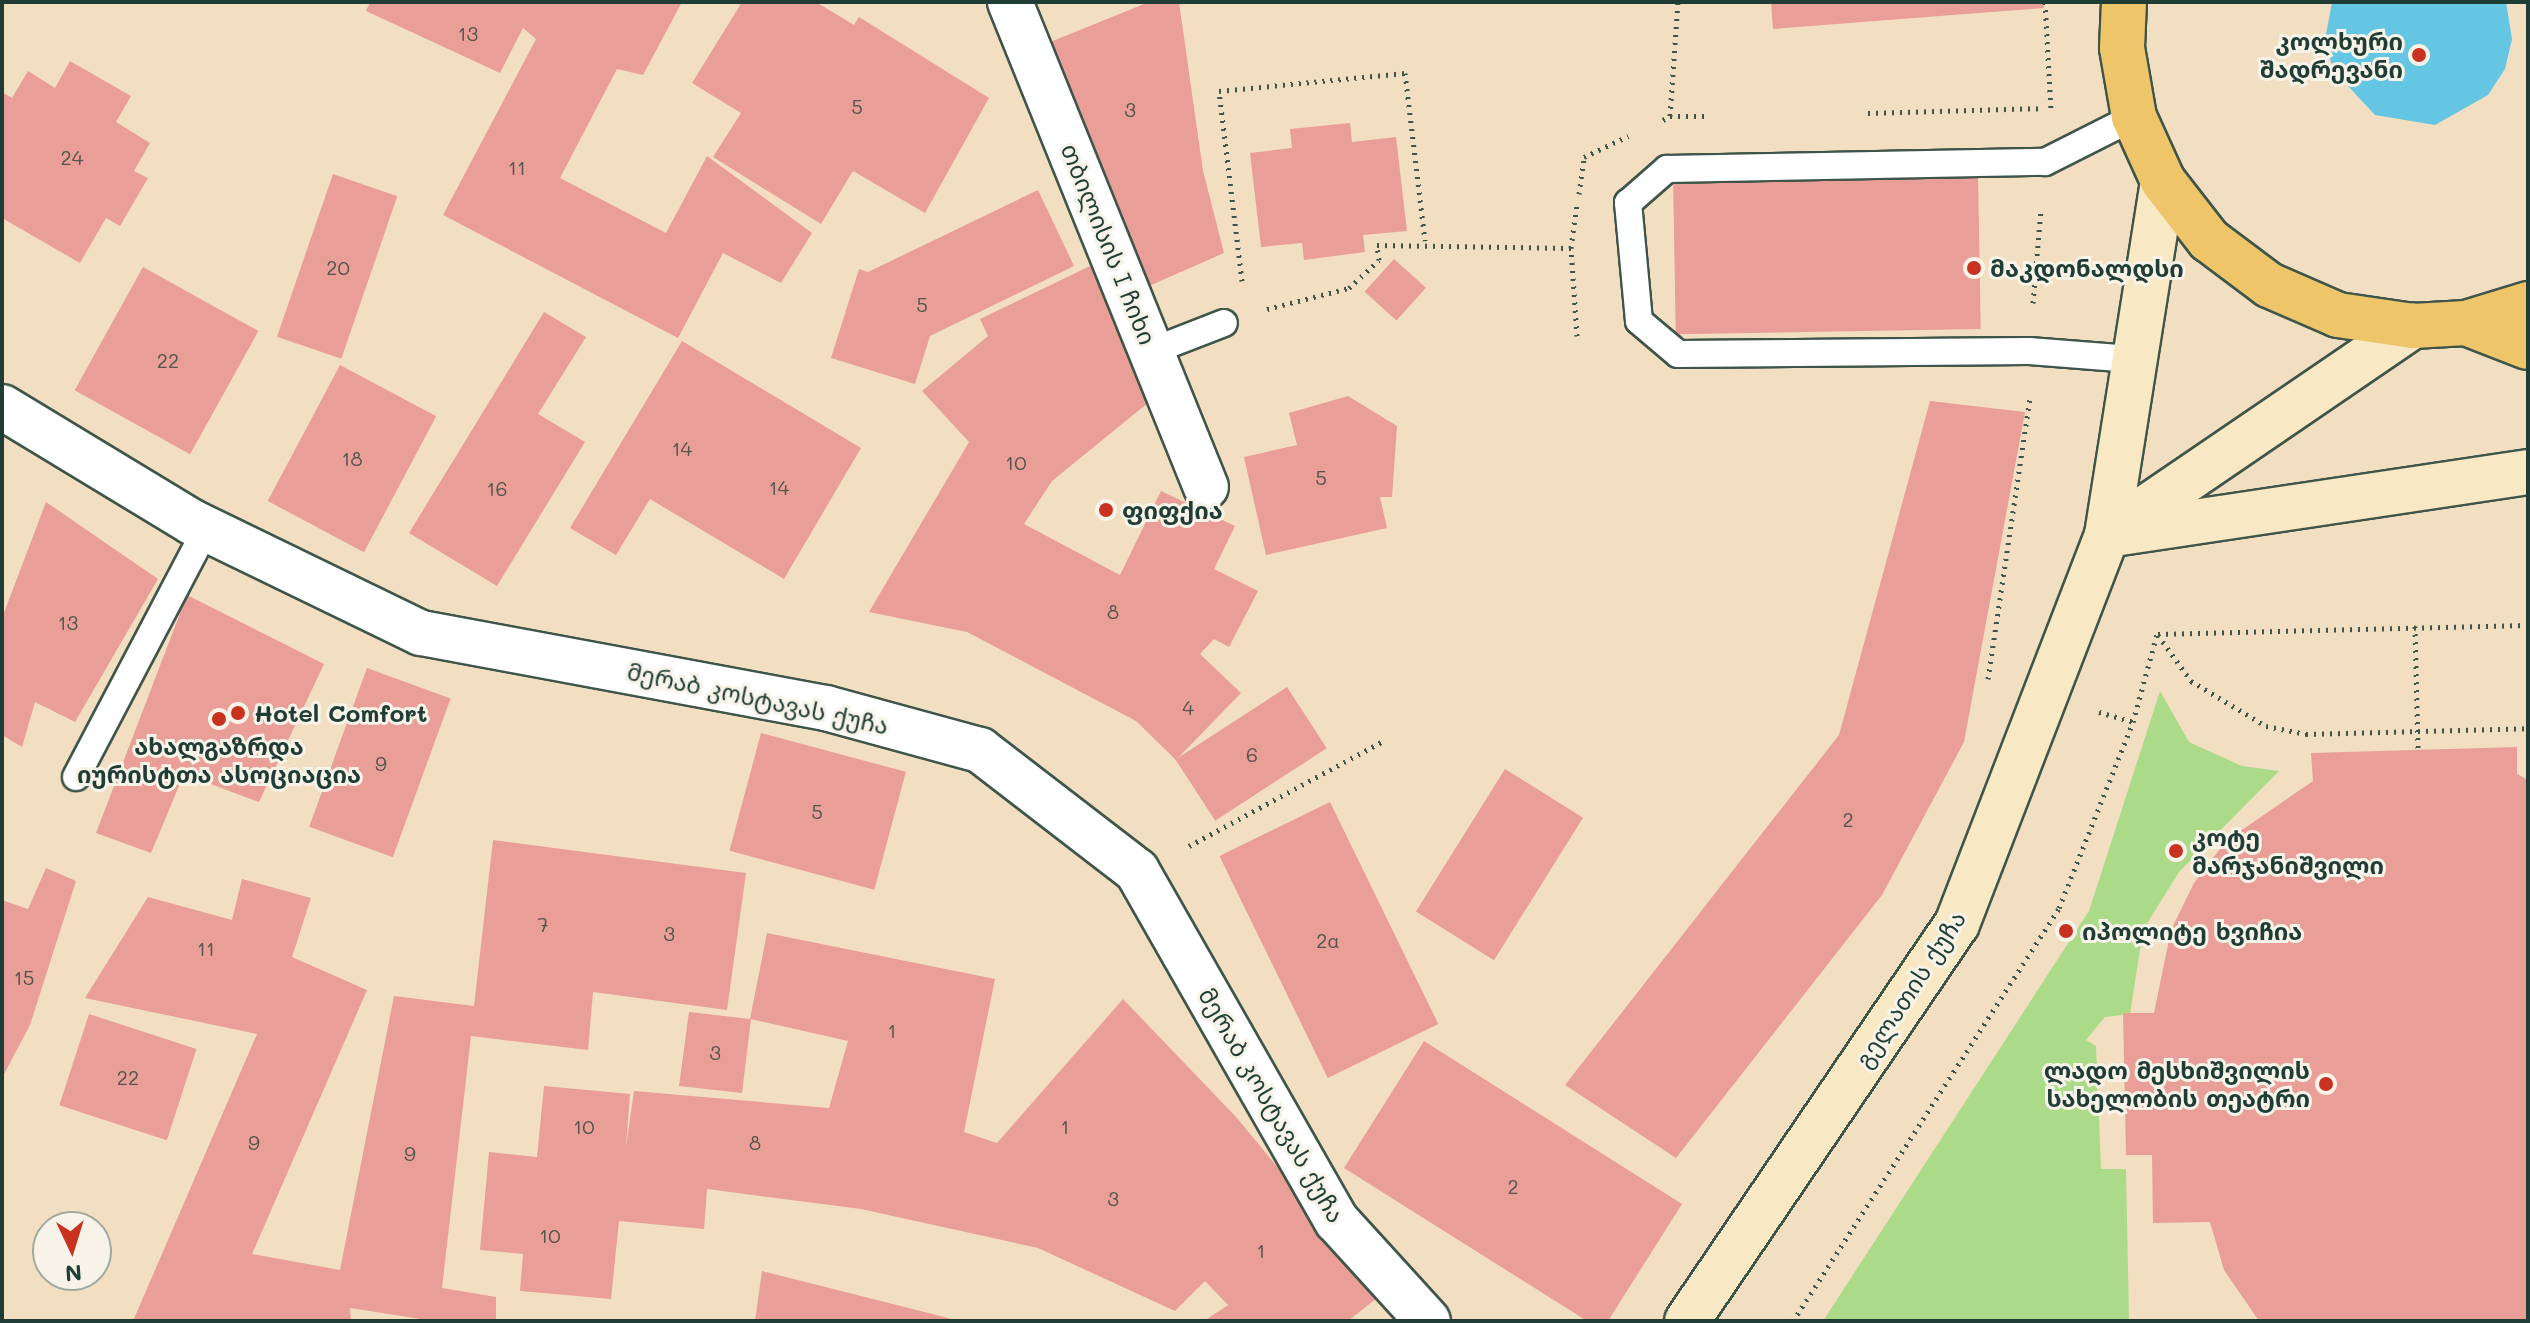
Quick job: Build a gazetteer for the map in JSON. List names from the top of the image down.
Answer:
{
  "streets": {
    "main road": ["გელათის ქუჩა"],
    "street": ["თბილისის I ჩიხი", "მერაბ კოსტავას ქუჩა"]
  },
  "places": [
    "კოლხური შადრევანი",
    "მაკდონალდსი",
    "ფიფქია",
    "Hotel Comfort",
    "ახალგაზრდა იურისტთა ასოციაცია",
    "კოტე მარჯანიშვილი",
    "იპოლიტე ხვიჩია",
    "ლადო მესხიშვილის სახელობის თეატრი"
  ],
  "house_numbers": [
    "13",
    "5",
    "3",
    "24",
    "11",
    "20",
    "5",
    "22",
    "14",
    "18",
    "10",
    "5",
    "14",
    "16",
    "8",
    "13",
    "4",
    "6",
    "9",
    "5",
    "2",
    "7",
    "3",
    "2a",
    "11",
    "15",
    "1",
    "3",
    "22",
    "10",
    "1",
    "9",
    "8",
    "9",
    "2",
    "3",
    "10",
    "1"
  ],
  "north": "bottom"
}
